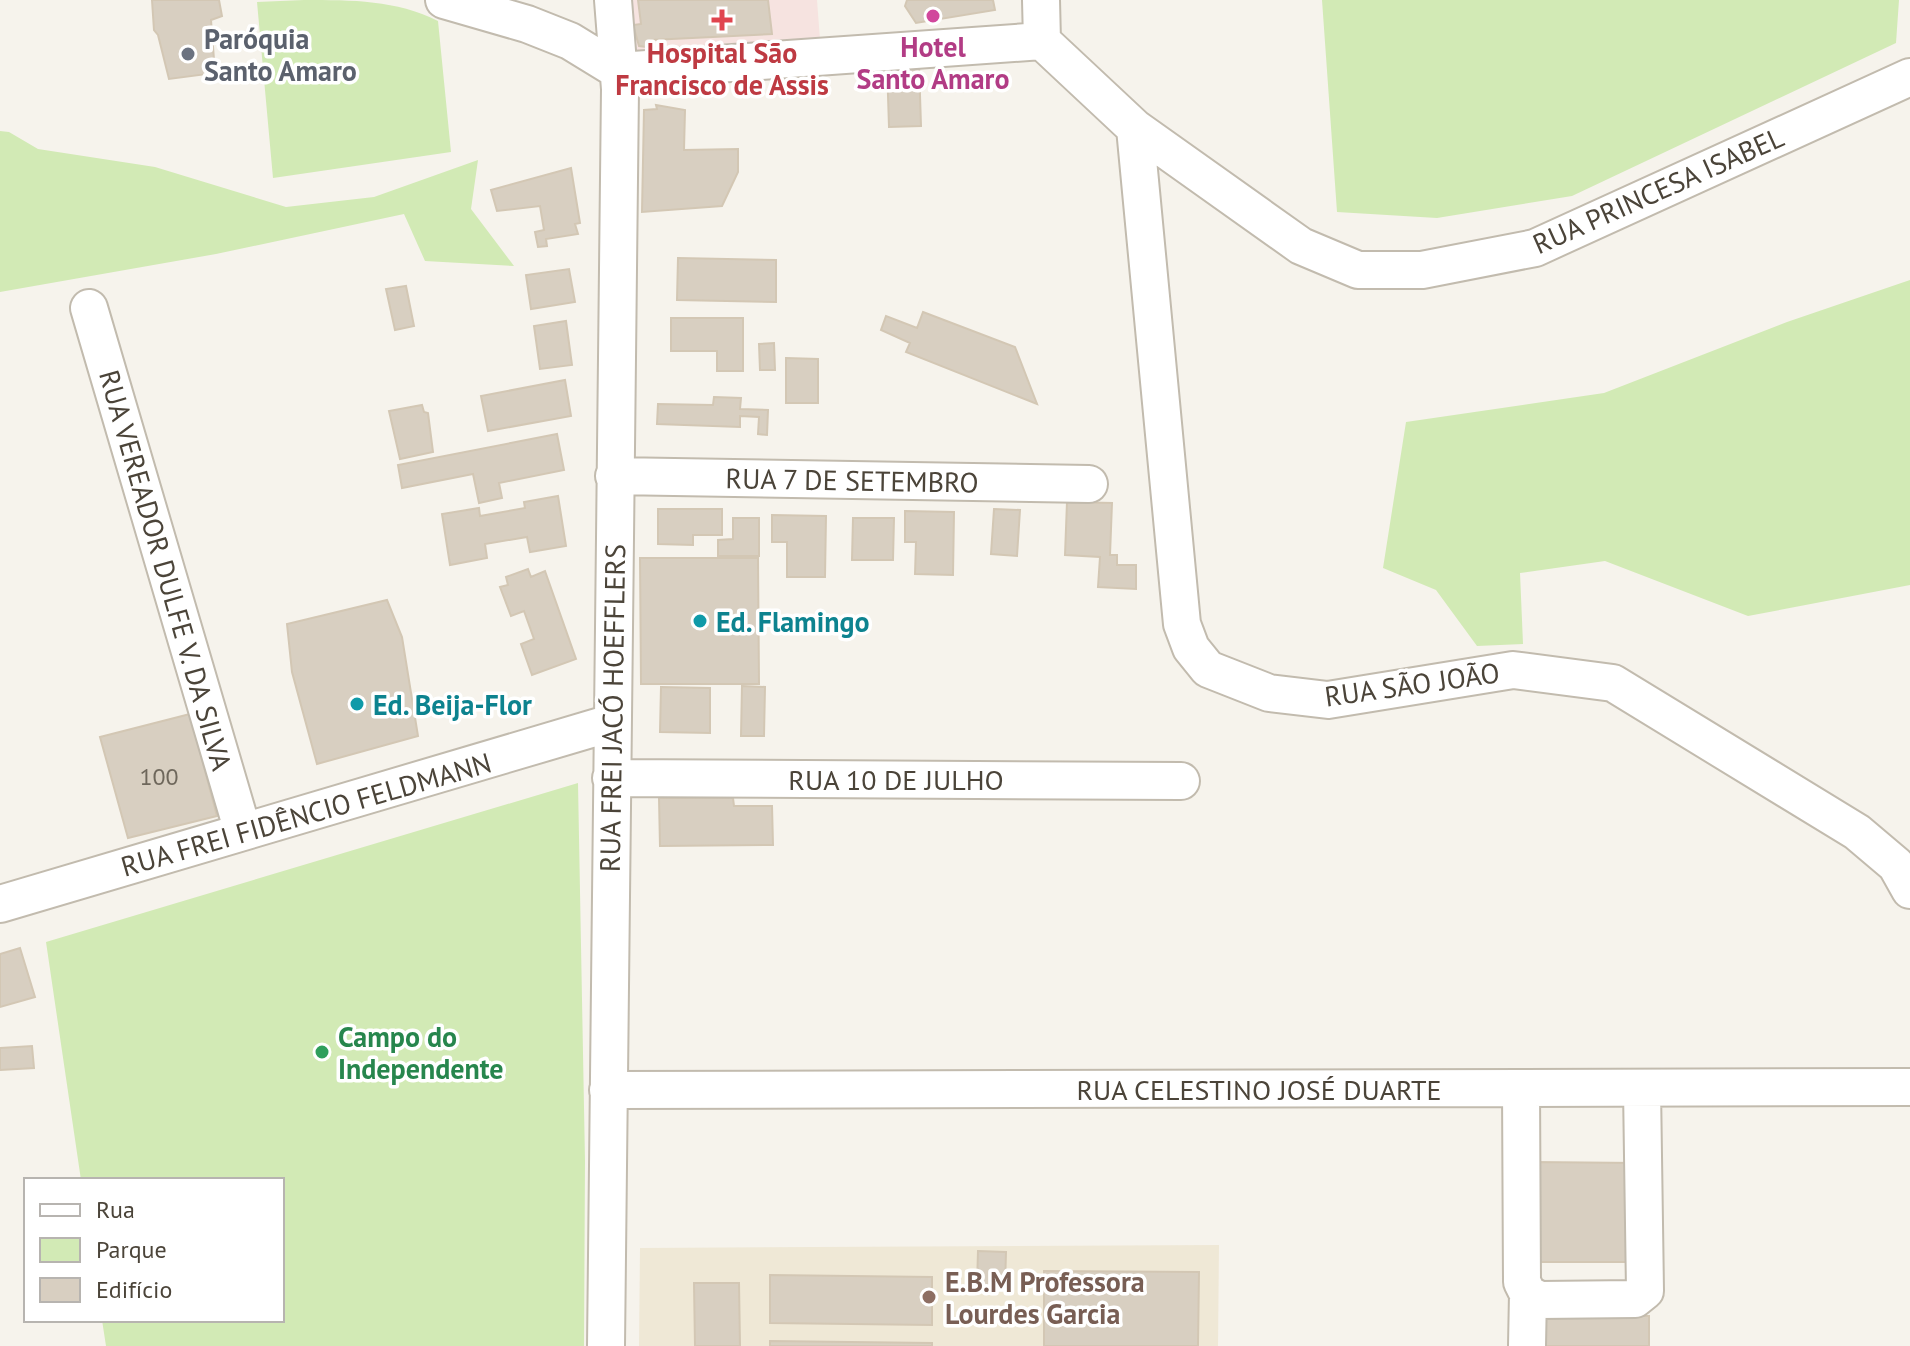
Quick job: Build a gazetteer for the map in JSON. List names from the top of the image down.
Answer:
{
  "streets": {
    "street": [
      "RUA PRINCESA ISABEL",
      "RUA 7 DE SETEMBRO",
      "RUA VEREADOR DULFE V. DA SILVA",
      "RUA SÃO JOÃO",
      "RUA FREI JACÓ HOEFFLERS",
      "RUA 10 DE JULHO",
      "RUA FREI FIDÊNCIO FELDMANN",
      "RUA CELESTINO JOSÉ DUARTE"
    ]
  },
  "crossings": [
    ["RUA PRINCESA ISABEL", "RUA SÃO JOÃO"],
    ["RUA 7 DE SETEMBRO", "RUA FREI JACÓ HOEFFLERS"],
    ["RUA VEREADOR DULFE V. DA SILVA", "RUA FREI FIDÊNCIO FELDMANN"],
    ["RUA FREI JACÓ HOEFFLERS", "RUA 10 DE JULHO"],
    ["RUA FREI JACÓ HOEFFLERS", "RUA FREI FIDÊNCIO FELDMANN"],
    ["RUA FREI JACÓ HOEFFLERS", "RUA CELESTINO JOSÉ DUARTE"]
  ],
  "places": {
    "other": [
      "Hotel Santo Amaro",
      "Paróquia Santo Amaro",
      "Ed. Flamingo",
      "Ed. Beija-Flor",
      "Campo do Independente",
      "E.B.M Professora Lourdes Garcia"
    ],
    "health": ["Hospital São Francisco de Assis"]
  },
  "house_numbers": ["100"],
  "legend": ["Rua", "Parque", "Edifício"]
}
